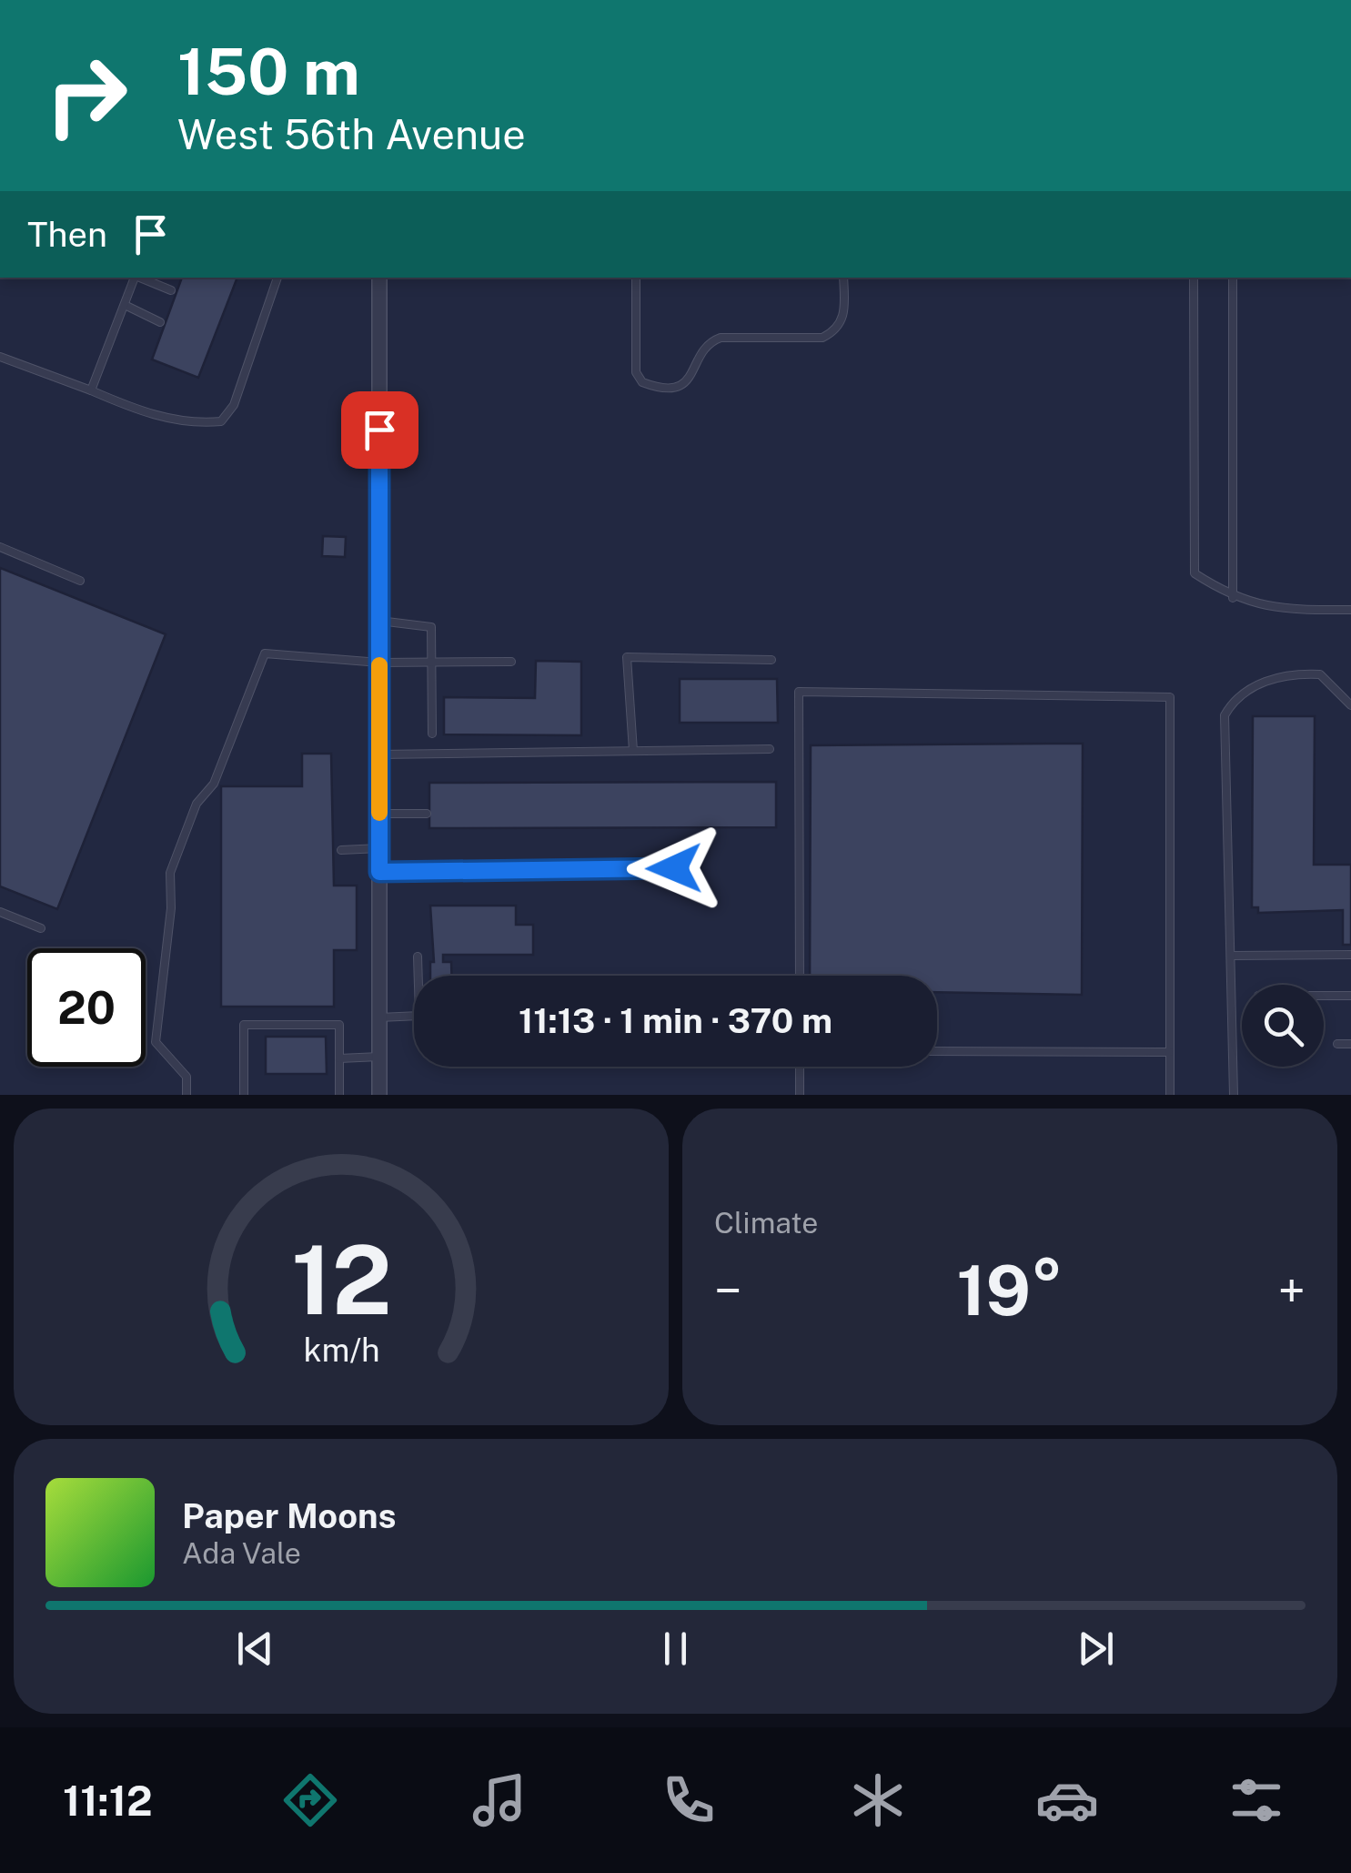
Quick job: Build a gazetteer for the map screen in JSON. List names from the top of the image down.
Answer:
{
  "page": {
    "turn": ["150 m", "West 56th Avenue"],
    "then": "Then",
    "limit": "20",
    "trip": "11:13 · 1 min · 370 m",
    "tile": "Climate",
    "heat": ["−", "19°", "+"],
    "song": ["Paper Moons", "Ada Vale"],
    "tabs": "11:12",
    "gauge": ["12", "km/h"]
  }
}
